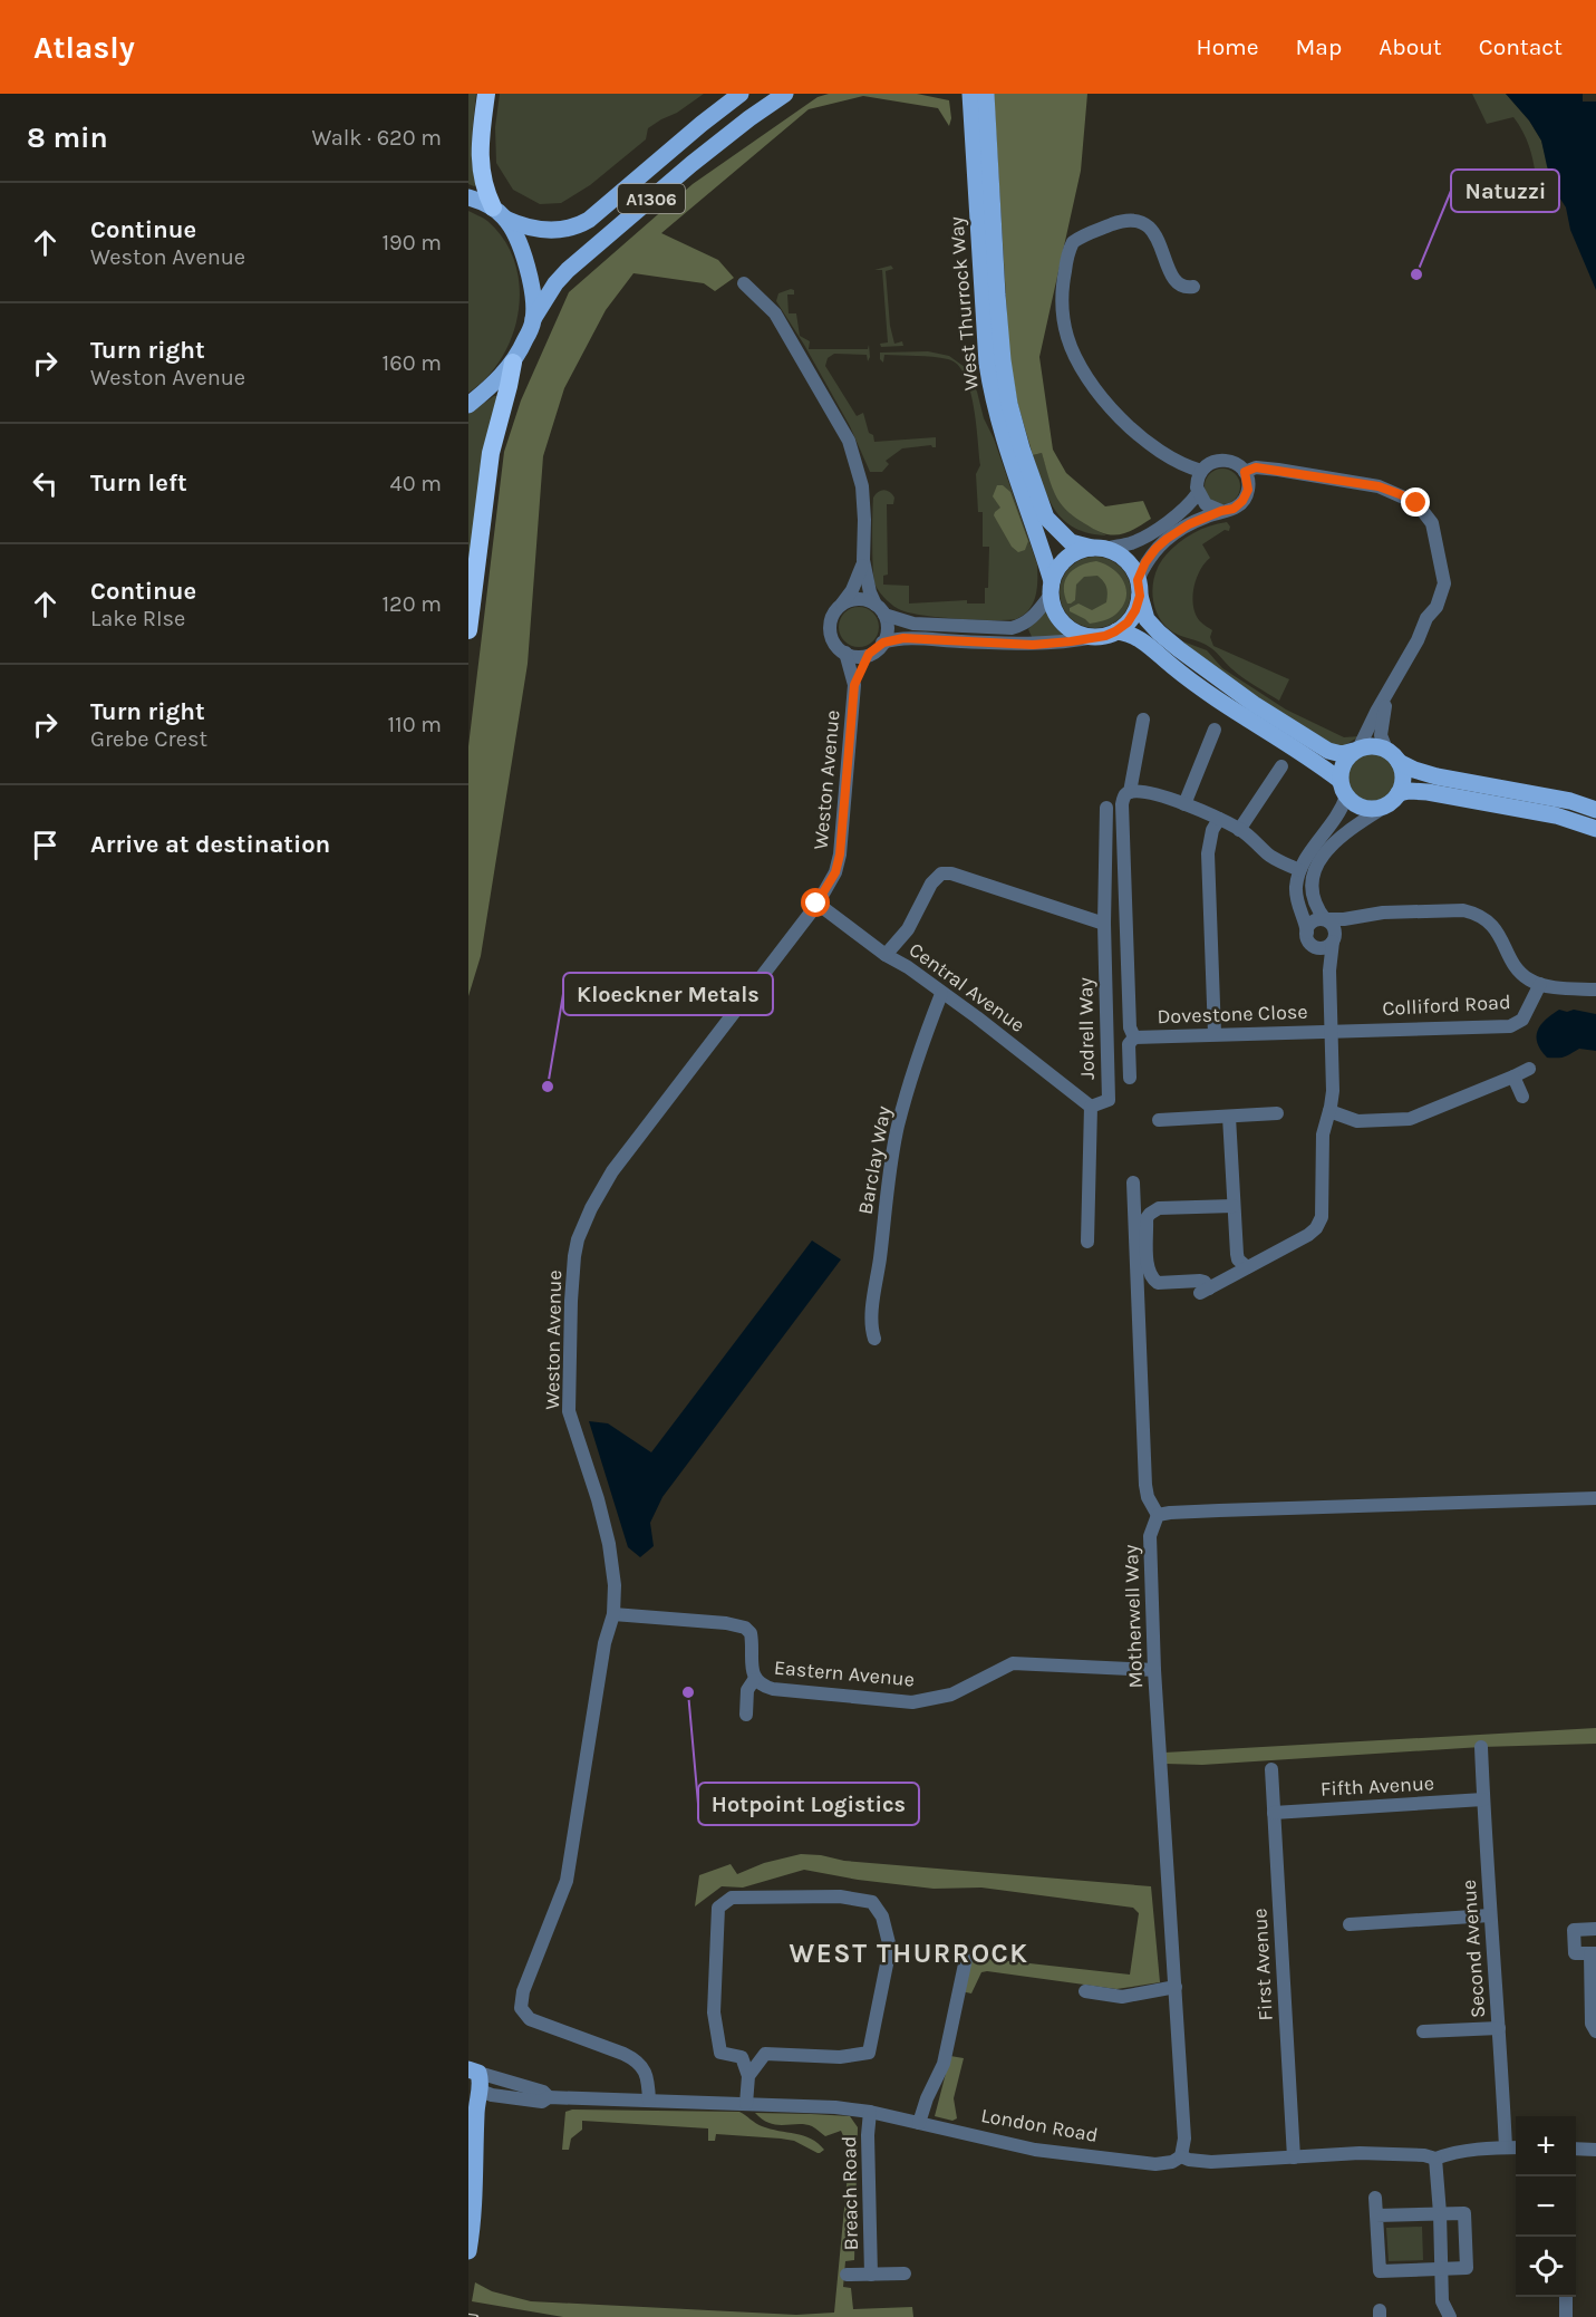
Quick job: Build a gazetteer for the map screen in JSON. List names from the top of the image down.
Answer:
{
  "streets": {
    "main road": ["A1306", "West Thurrock Way"],
    "street": [
      "Weston Avenue",
      "Central Avenue",
      "Colliford Road",
      "Dovestone Close",
      "Jodrell Way",
      "Barclay Way",
      "Motherwell Way",
      "Eastern Avenue",
      "Fifth Avenue",
      "Second Avenue",
      "First Avenue",
      "London Road",
      "Breach Road"
    ]
  },
  "crossings": [
    ["Weston Avenue", "Central Avenue"],
    ["Weston Avenue", "Eastern Avenue"],
    ["Weston Avenue", "London Road"],
    ["Central Avenue", "Jodrell Way"],
    ["Central Avenue", "Barclay Way"],
    ["Colliford Road", "Dovestone Close"],
    ["Motherwell Way", "Eastern Avenue"],
    ["Motherwell Way", "London Road"],
    ["Fifth Avenue", "Second Avenue"],
    ["Fifth Avenue", "First Avenue"],
    ["Second Avenue", "London Road"],
    ["First Avenue", "London Road"],
    ["London Road", "Breach Road"]
  ],
  "districts": ["WEST THURROCK"],
  "places": ["Natuzzi", "Kloeckner Metals", "Hotpoint Logistics"],
  "page": {
    "header": "Atlasly",
    "nav": [
      "Home",
      "Map",
      "About",
      "Contact"
    ],
    "heading": ["8 min", "Walk · 620 m"],
    "list": [
      ["Continue", "Weston Avenue", "190 m"],
      ["Turn right", "Weston Avenue", "160 m"],
      ["Turn left", "40 m"],
      ["Continue", "Lake RIse", "120 m"],
      ["Turn right", "Grebe Crest", "110 m"],
      "Arrive at destination"
    ],
    "map_buttons": ["+", "−"]
  }
}
